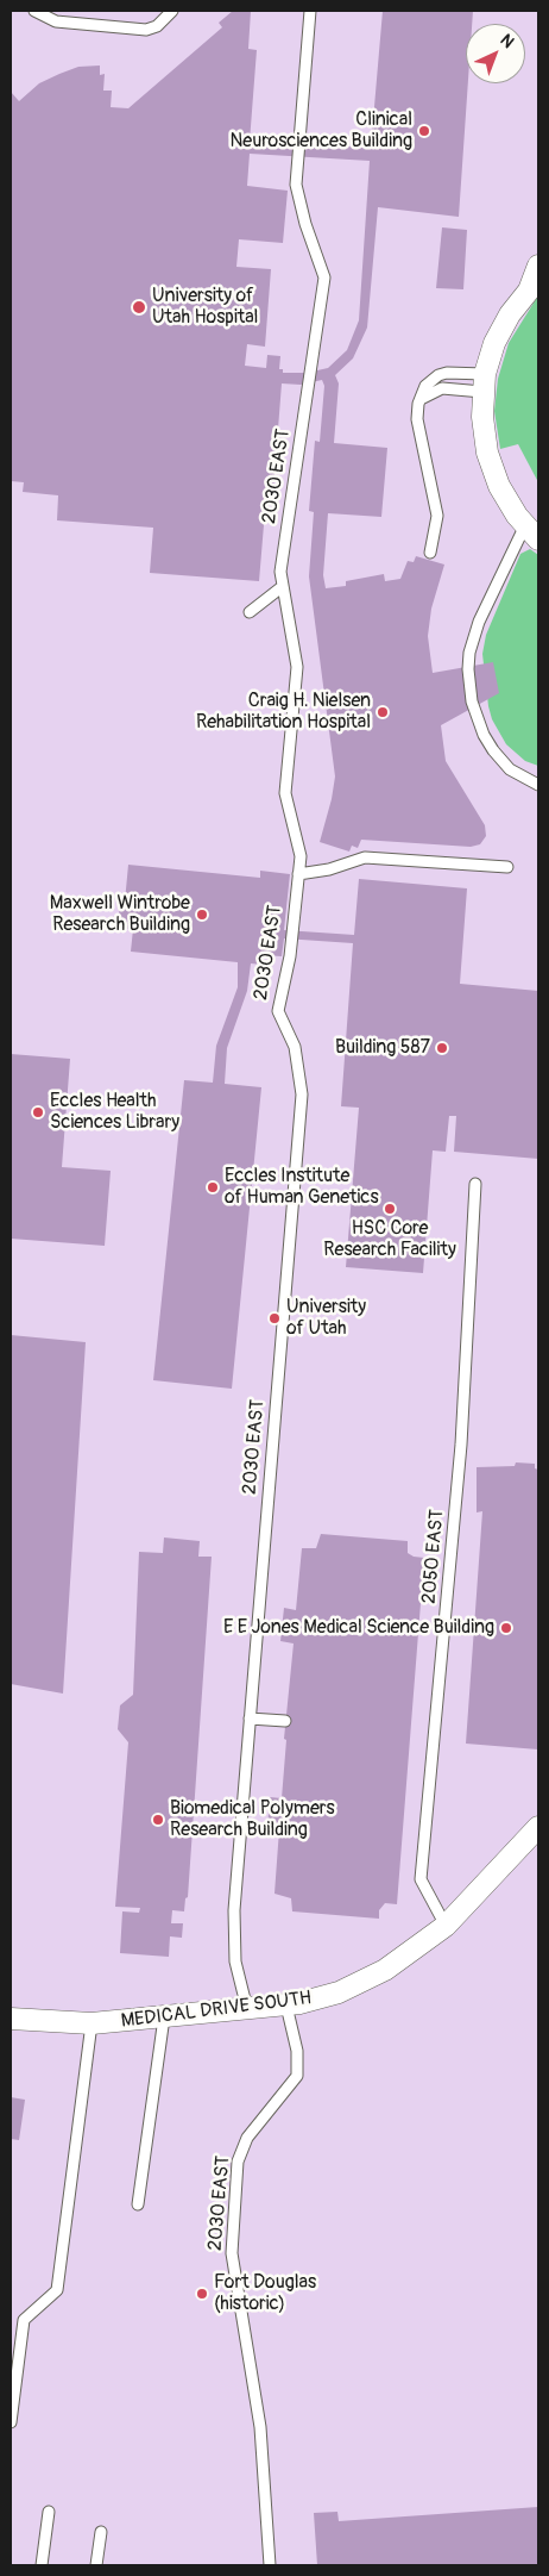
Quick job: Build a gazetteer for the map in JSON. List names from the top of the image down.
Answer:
{
  "streets": {
    "street": ["MEDICAL DRIVE SOUTH"],
    "lane": ["2030 EAST", "2050 EAST"]
  },
  "crossings": [
    ["2030 EAST", "MEDICAL DRIVE SOUTH"],
    ["2050 EAST", "MEDICAL DRIVE SOUTH"]
  ],
  "places": [
    "Clinical Neurosciences Building",
    "University of Utah Hospital",
    "Craig H. Nielsen Rehabilitation Hospital",
    "Maxwell Wintrobe Research Building",
    "Building 587",
    "Eccles Health Sciences Library",
    "Eccles Institute of Human Genetics",
    "HSC Core Research Facility",
    "University of Utah",
    "E E Jones Medical Science Building",
    "Biomedical Polymers Research Building",
    "Fort Douglas (historic)"
  ],
  "north": "top right"
}
